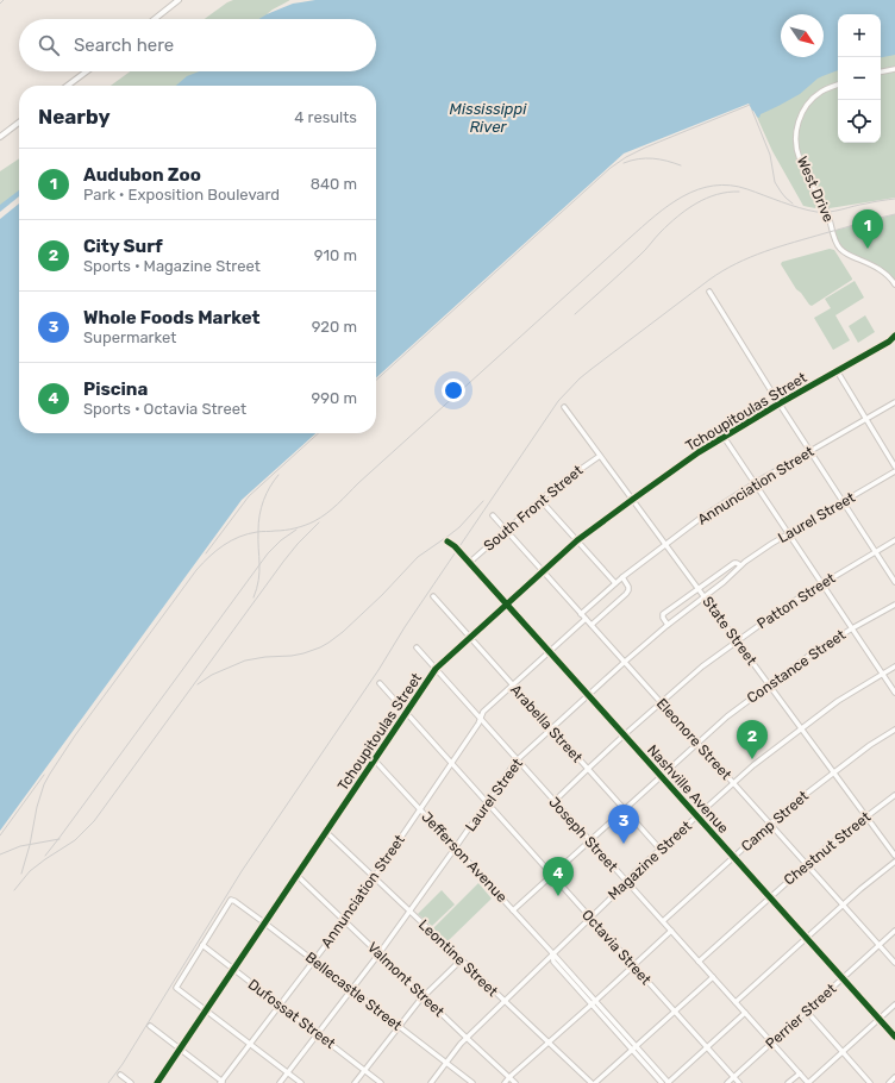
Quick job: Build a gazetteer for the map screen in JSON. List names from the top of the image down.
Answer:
{
  "streets": {
    "street": [
      "West Drive",
      "Tchoupitoulas Street",
      "Annunciation Street",
      "South Front Street",
      "Laurel Street",
      "Patton Street",
      "State Street",
      "Constance Street",
      "Arabella Street",
      "Eleonore Street",
      "Nashville Avenue",
      "Camp Street",
      "Joseph Street",
      "Chestnut Street",
      "Jefferson Avenue",
      "Magazine Street",
      "Octavia Street",
      "Leontine Street",
      "Valmont Street",
      "Bellecastle Street",
      "Dufossat Street",
      "Perrier Street"
    ]
  },
  "crossings": [
    ["Tchoupitoulas Street", "State Street"],
    ["Tchoupitoulas Street", "Arabella Street"],
    ["Tchoupitoulas Street", "Eleonore Street"],
    ["Tchoupitoulas Street", "Nashville Avenue"],
    ["Tchoupitoulas Street", "Joseph Street"],
    ["Tchoupitoulas Street", "Jefferson Avenue"],
    ["Tchoupitoulas Street", "Octavia Street"],
    ["Tchoupitoulas Street", "Leontine Street"],
    ["Tchoupitoulas Street", "Valmont Street"],
    ["Tchoupitoulas Street", "Bellecastle Street"],
    ["Tchoupitoulas Street", "Dufossat Street"],
    ["Annunciation Street", "State Street"],
    ["Annunciation Street", "Arabella Street"],
    ["Annunciation Street", "Eleonore Street"],
    ["Annunciation Street", "Nashville Avenue"],
    ["Annunciation Street", "Joseph Street"],
    ["Annunciation Street", "Jefferson Avenue"],
    ["Annunciation Street", "Octavia Street"],
    ["Annunciation Street", "Leontine Street"],
    ["Annunciation Street", "Valmont Street"],
    ["Annunciation Street", "Bellecastle Street"],
    ["Annunciation Street", "Dufossat Street"],
    ["South Front Street", "State Street"],
    ["South Front Street", "Eleonore Street"],
    ["South Front Street", "Nashville Avenue"],
    ["Laurel Street", "State Street"],
    ["Laurel Street", "Arabella Street"],
    ["Laurel Street", "Eleonore Street"],
    ["Laurel Street", "Nashville Avenue"],
    ["Laurel Street", "Joseph Street"],
    ["Laurel Street", "Jefferson Avenue"],
    ["Laurel Street", "Octavia Street"],
    ["Laurel Street", "Leontine Street"],
    ["Laurel Street", "Valmont Street"],
    ["Laurel Street", "Bellecastle Street"],
    ["Laurel Street", "Dufossat Street"],
    ["Patton Street", "State Street"],
    ["Patton Street", "Arabella Street"],
    ["Patton Street", "Eleonore Street"],
    ["Patton Street", "Nashville Avenue"],
    ["Patton Street", "Joseph Street"],
    ["State Street", "Constance Street"],
    ["State Street", "Camp Street"],
    ["State Street", "Chestnut Street"],
    ["State Street", "Magazine Street"],
    ["Constance Street", "Arabella Street"],
    ["Constance Street", "Eleonore Street"],
    ["Constance Street", "Nashville Avenue"],
    ["Constance Street", "Joseph Street"],
    ["Constance Street", "Jefferson Avenue"],
    ["Constance Street", "Octavia Street"],
    ["Arabella Street", "Magazine Street"],
    ["Eleonore Street", "Camp Street"],
    ["Eleonore Street", "Chestnut Street"],
    ["Eleonore Street", "Magazine Street"],
    ["Eleonore Street", "Perrier Street"],
    ["Nashville Avenue", "Camp Street"],
    ["Nashville Avenue", "Chestnut Street"],
    ["Nashville Avenue", "Magazine Street"],
    ["Nashville Avenue", "Perrier Street"],
    ["Camp Street", "Joseph Street"],
    ["Joseph Street", "Chestnut Street"],
    ["Joseph Street", "Magazine Street"],
    ["Joseph Street", "Perrier Street"],
    ["Jefferson Avenue", "Magazine Street"],
    ["Magazine Street", "Octavia Street"],
    ["Magazine Street", "Leontine Street"],
    ["Magazine Street", "Valmont Street"],
    ["Magazine Street", "Bellecastle Street"],
    ["Octavia Street", "Perrier Street"],
    ["Bellecastle Street", "Dufossat Street"]
  ],
  "water": ["Mississippi River"],
  "north": "bottom right",
  "page": {
    "map_buttons": ["+", "−"],
    "search": "Search here",
    "heading": ["Nearby", "4 results"],
    "list": [
      {
        "mark": "1",
        "name": "Audubon Zoo",
        "note": "Park · Exposition Boulevard",
        "value": "840 m"
      },
      {
        "mark": "2",
        "name": "City Surf",
        "note": "Sports · Magazine Street",
        "value": "910 m"
      },
      {
        "mark": "3",
        "name": "Whole Foods Market",
        "note": "Supermarket",
        "value": "920 m"
      },
      {
        "mark": "4",
        "name": "Piscina",
        "note": "Sports · Octavia Street",
        "value": "990 m"
      }
    ],
    "pins": [
      "1",
      "2",
      "3",
      "4"
    ]
  }
}
